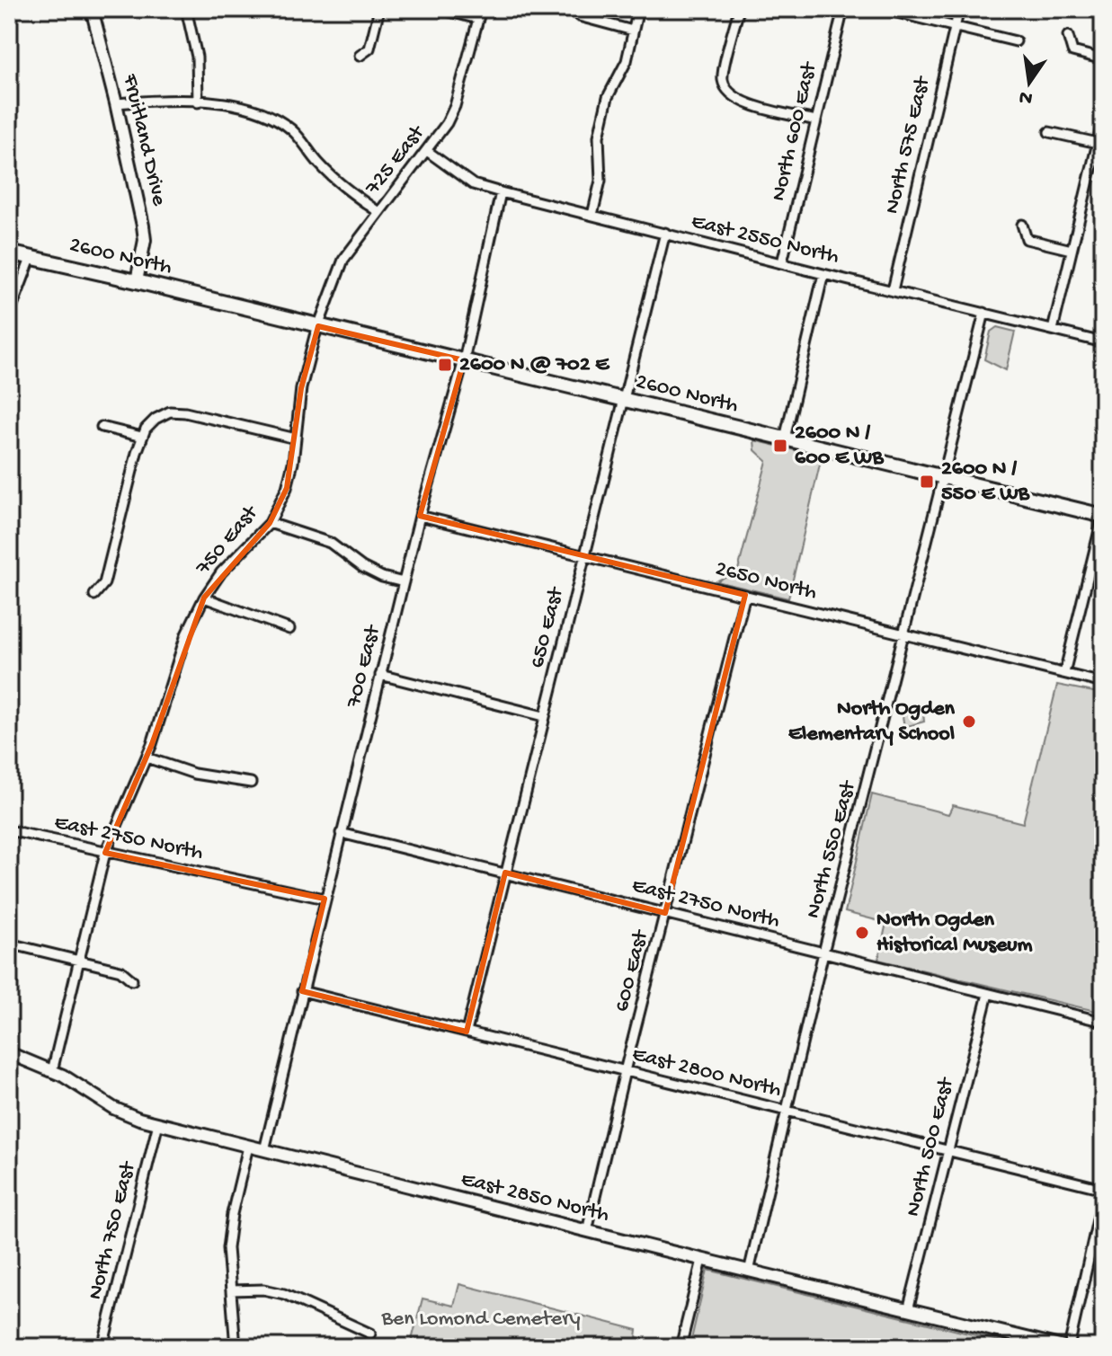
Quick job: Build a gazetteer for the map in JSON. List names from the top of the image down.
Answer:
{
  "streets": {
    "main road": ["2600 North"],
    "street": [
      "North 600 East",
      "Fruitland Drive",
      "North 575 East",
      "725 East",
      "East 2550 North",
      "750 East",
      "2650 North",
      "650 East",
      "700 East",
      "East 2750 North",
      "North 550 East",
      "600 East",
      "East 2800 North",
      "North 500 East",
      "East 2850 North",
      "North 750 East"
    ]
  },
  "crossings": [
    ["North 600 East", "East 2550 North"],
    ["Fruitland Drive", "2600 North"],
    ["North 575 East", "East 2550 North"],
    ["725 East", "East 2550 North"],
    ["725 East", "2600 North"],
    ["725 East", "750 East"],
    ["East 2550 North", "650 East"],
    ["East 2550 North", "700 East"],
    ["East 2550 North", "North 550 East"],
    ["2600 North", "750 East"],
    ["2600 North", "650 East"],
    ["2600 North", "700 East"],
    ["2600 North", "North 550 East"],
    ["750 East", "East 2750 North"],
    ["750 East", "East 2850 North"],
    ["2650 North", "650 East"],
    ["2650 North", "700 East"],
    ["2650 North", "North 550 East"],
    ["2650 North", "600 East"],
    ["650 East", "East 2750 North"],
    ["650 East", "East 2800 North"],
    ["700 East", "East 2750 North"],
    ["700 East", "East 2800 North"],
    ["700 East", "East 2850 North"],
    ["East 2750 North", "North 550 East"],
    ["East 2750 North", "600 East"],
    ["East 2750 North", "North 500 East"],
    ["North 550 East", "East 2800 North"],
    ["North 550 East", "East 2850 North"],
    ["600 East", "East 2800 North"],
    ["600 East", "East 2850 North"],
    ["East 2800 North", "North 500 East"],
    ["North 500 East", "East 2850 North"],
    ["East 2850 North", "North 750 East"]
  ],
  "parks": ["Ben Lomond Cemetery"],
  "places": {
    "transit": ["2600 N @ 702 E", "2600 N / 600 E WB", "2600 N / 550 E WB"],
    "other": ["North Ogden Elementary School", "North Ogden Historical Museum"]
  },
  "north": "bottom"
}
